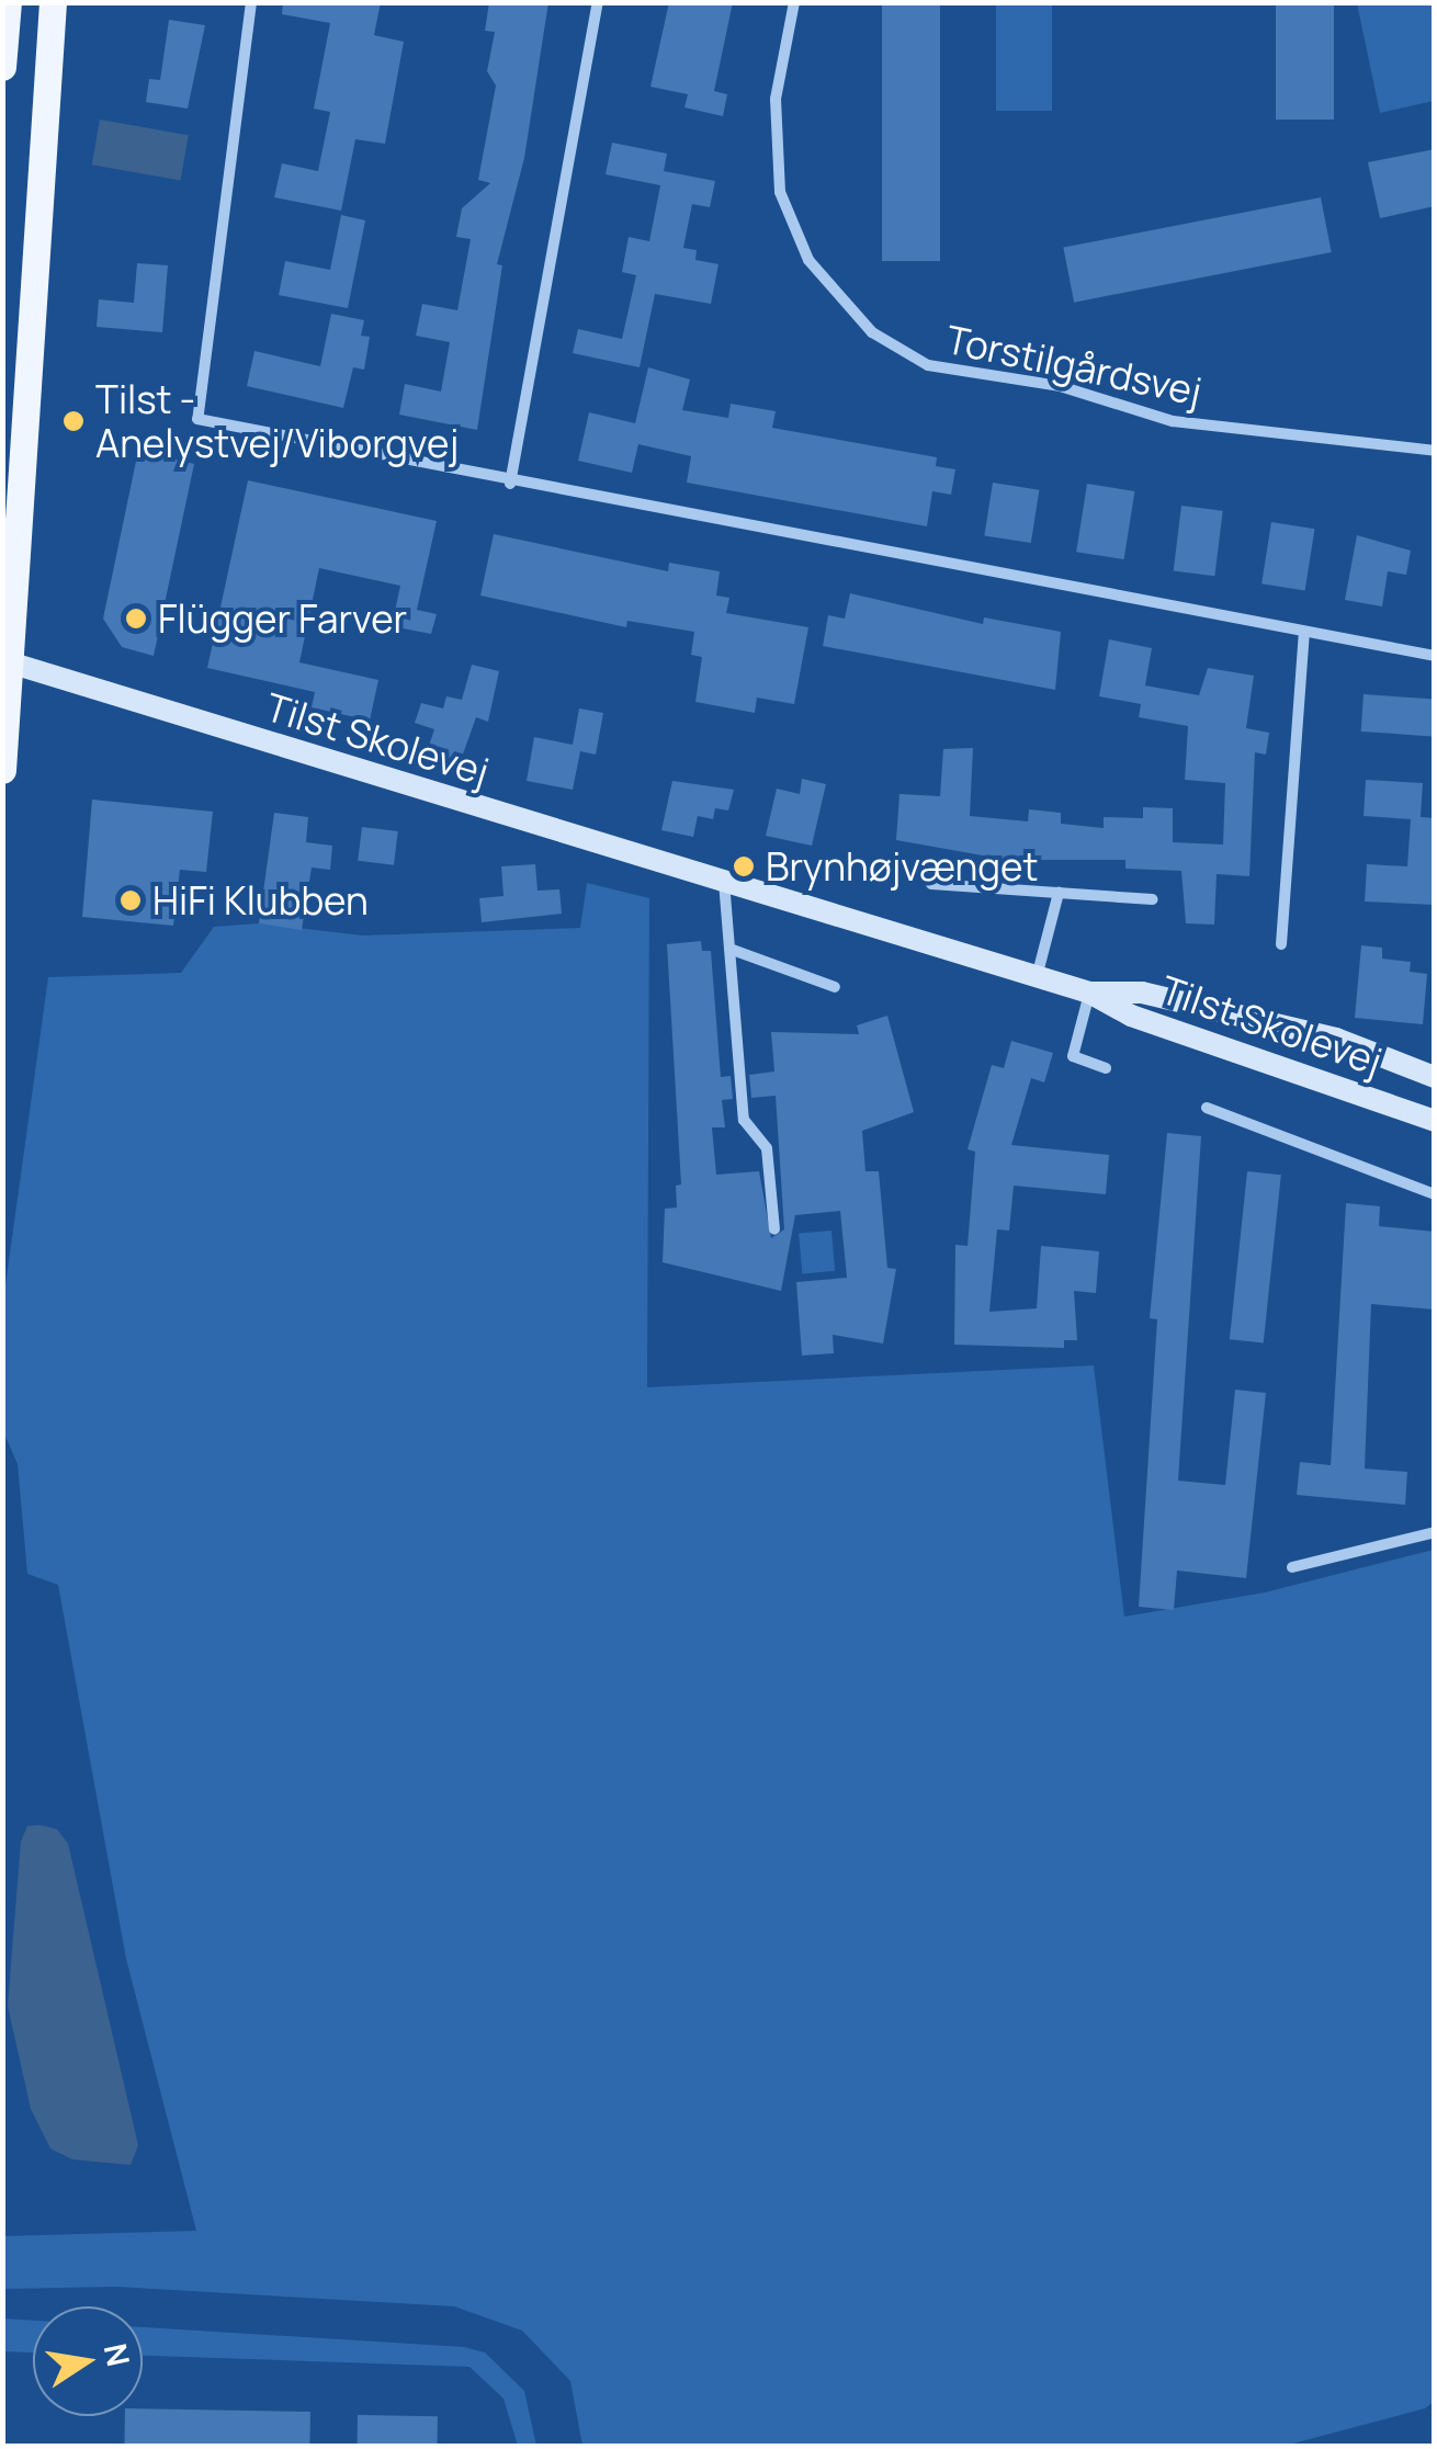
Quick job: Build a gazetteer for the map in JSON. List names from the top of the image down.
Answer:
{
  "streets": {
    "street": ["Torstilgårdsvej", "Tilst Skolevej"]
  },
  "places": [
    "Tilst - Anelystvej/Viborgvej",
    "Flügger Farver",
    "Brynhøjvænget",
    "HiFi Klubben"
  ],
  "north": "right"
}
